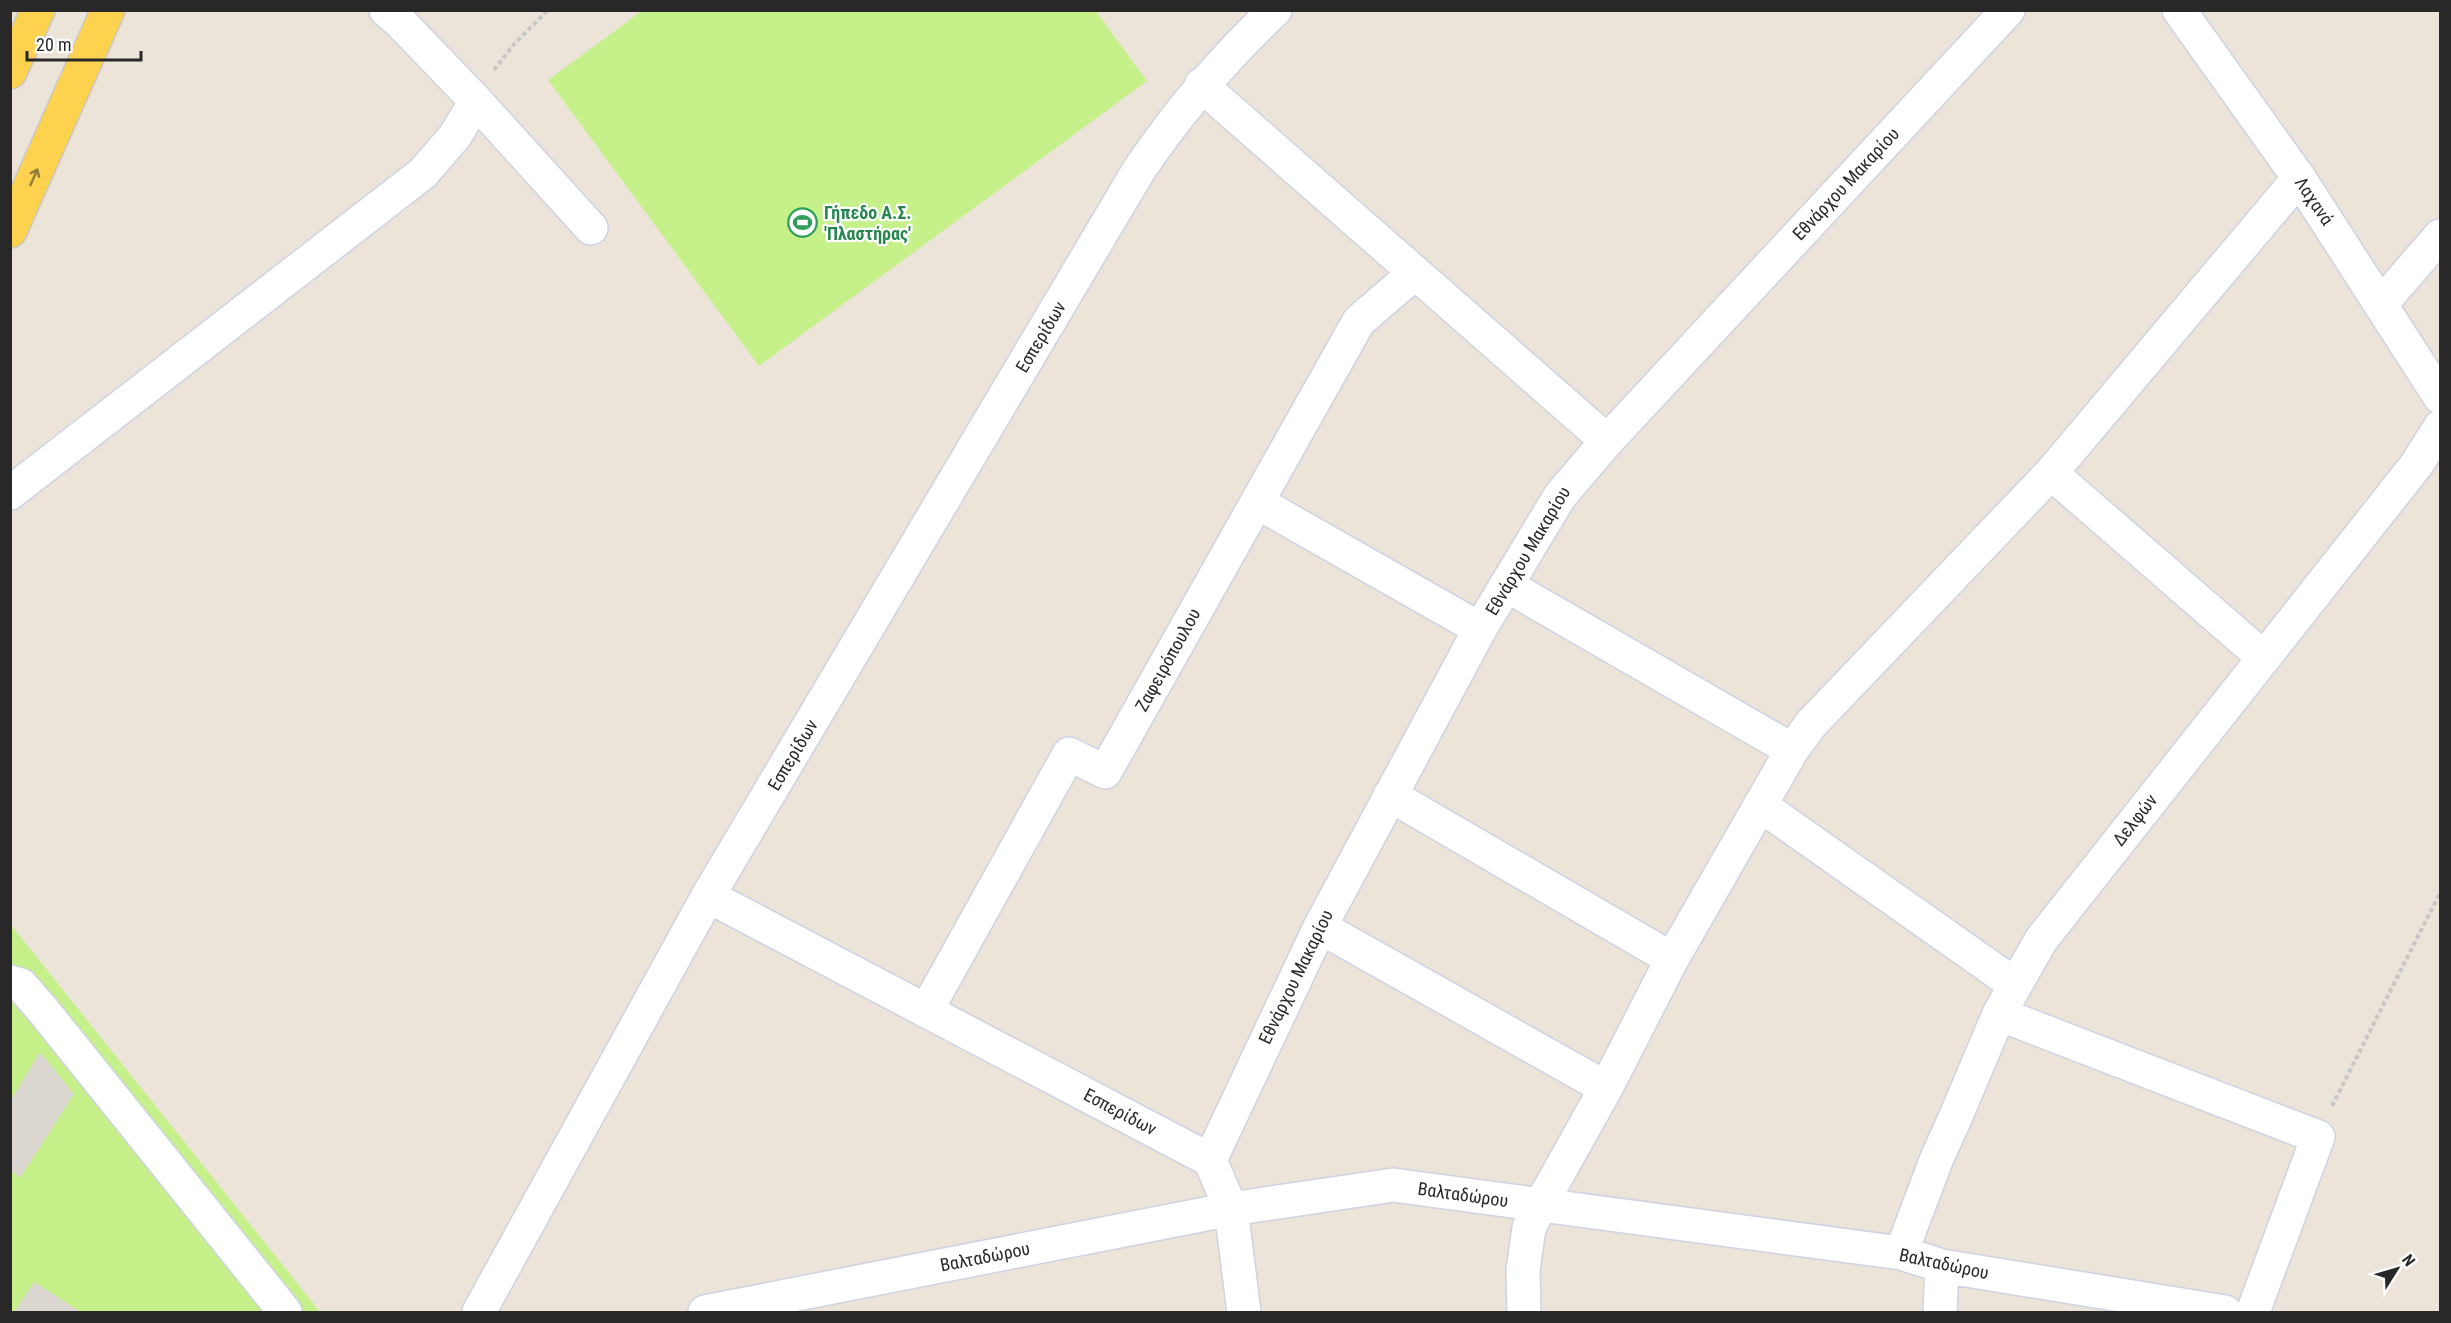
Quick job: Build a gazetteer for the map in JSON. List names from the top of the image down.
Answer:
{
  "streets": {
    "street": [
      "Εθνάρχου Μακαρίου",
      "Λαχανά",
      "Εσπερίδων",
      "Ζαφειρόπουλου",
      "Δελφών",
      "Βαλταδώρου"
    ]
  },
  "crossings": [
    ["Εθνάρχου Μακαρίου", "Εσπερίδων"],
    ["Εσπερίδων", "Ζαφειρόπουλου"],
    ["Δελφών", "Βαλταδώρου"]
  ],
  "places": {
    "sports": ["Γήπεδο Α.Σ. 'Πλαστήρας'"]
  },
  "scale_bar": "20 m",
  "north": "top right"
}
